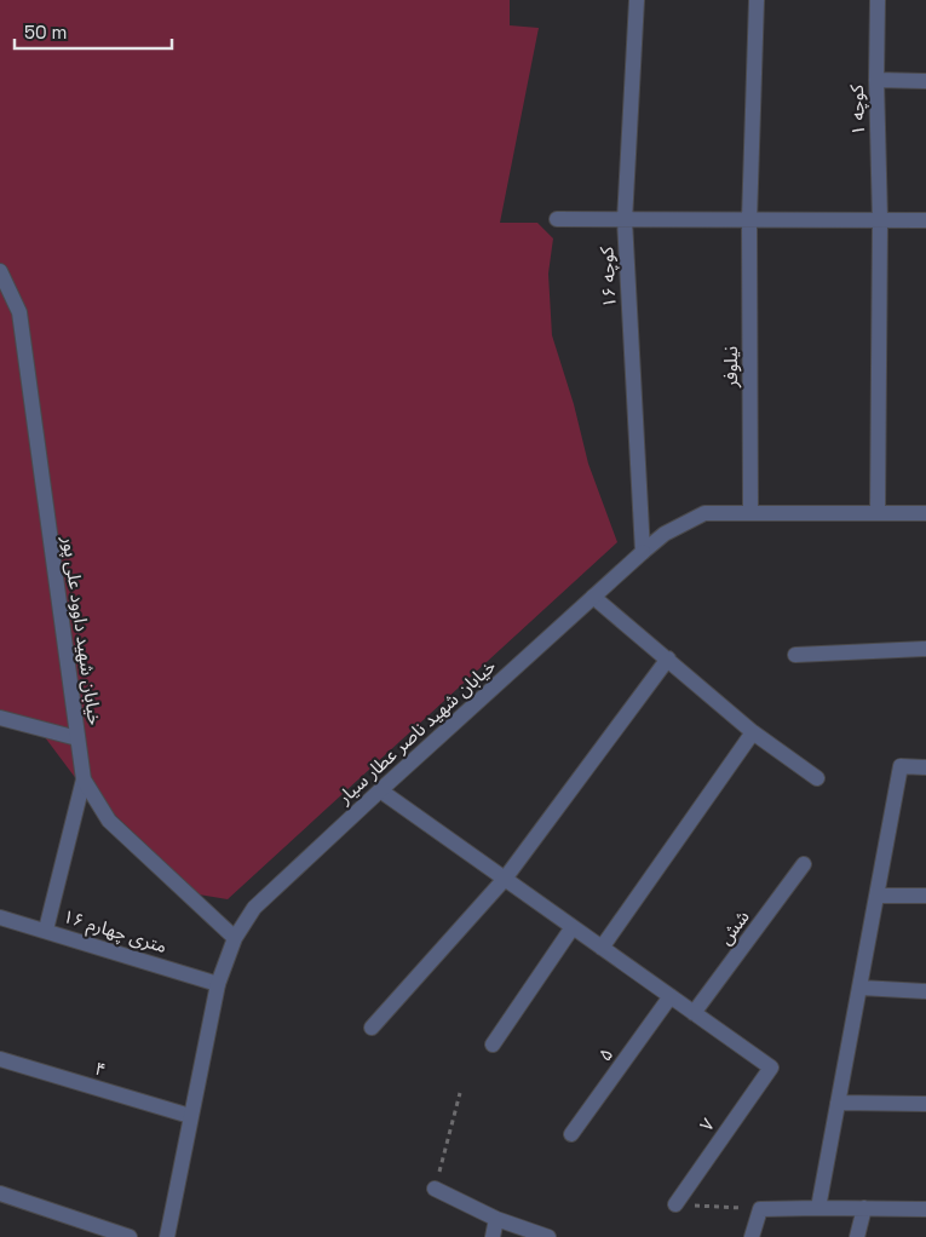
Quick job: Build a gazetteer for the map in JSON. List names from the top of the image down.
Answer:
{
  "streets": {
    "street": [
      "کوچه ۱",
      "کوچه ۱۶",
      "نیلوفر",
      "خیابان شهید داوود علی پور",
      "خیابان شهید ناصر عطار سیار",
      "شش",
      "۱۶ متری چهارم",
      "۵",
      "۴",
      "۷"
    ]
  },
  "crossings": [
    ["کوچه ۱", "خیابان شهید ناصر عطار سیار"],
    ["کوچه ۱۶", "خیابان شهید ناصر عطار سیار"],
    ["نیلوفر", "خیابان شهید ناصر عطار سیار"],
    ["خیابان شهید داوود علی پور", "خیابان شهید ناصر عطار سیار"],
    ["خیابان شهید ناصر عطار سیار", "۱۶ متری چهارم"],
    ["خیابان شهید ناصر عطار سیار", "۴"],
    ["شش", "۷"]
  ],
  "scale_bar": "50 m"
}
